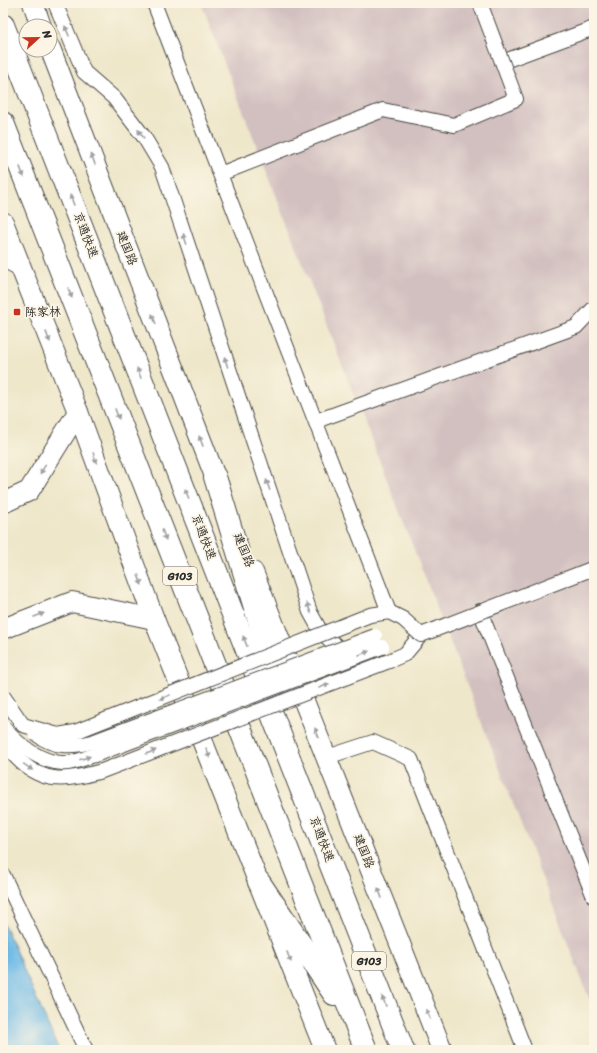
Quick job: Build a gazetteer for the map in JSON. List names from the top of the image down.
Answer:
{
  "streets": {
    "highway": ["京通快速", "G103"],
    "main road": ["建国路"]
  },
  "places": {
    "transit": ["陈家林"]
  },
  "north": "right"
}
